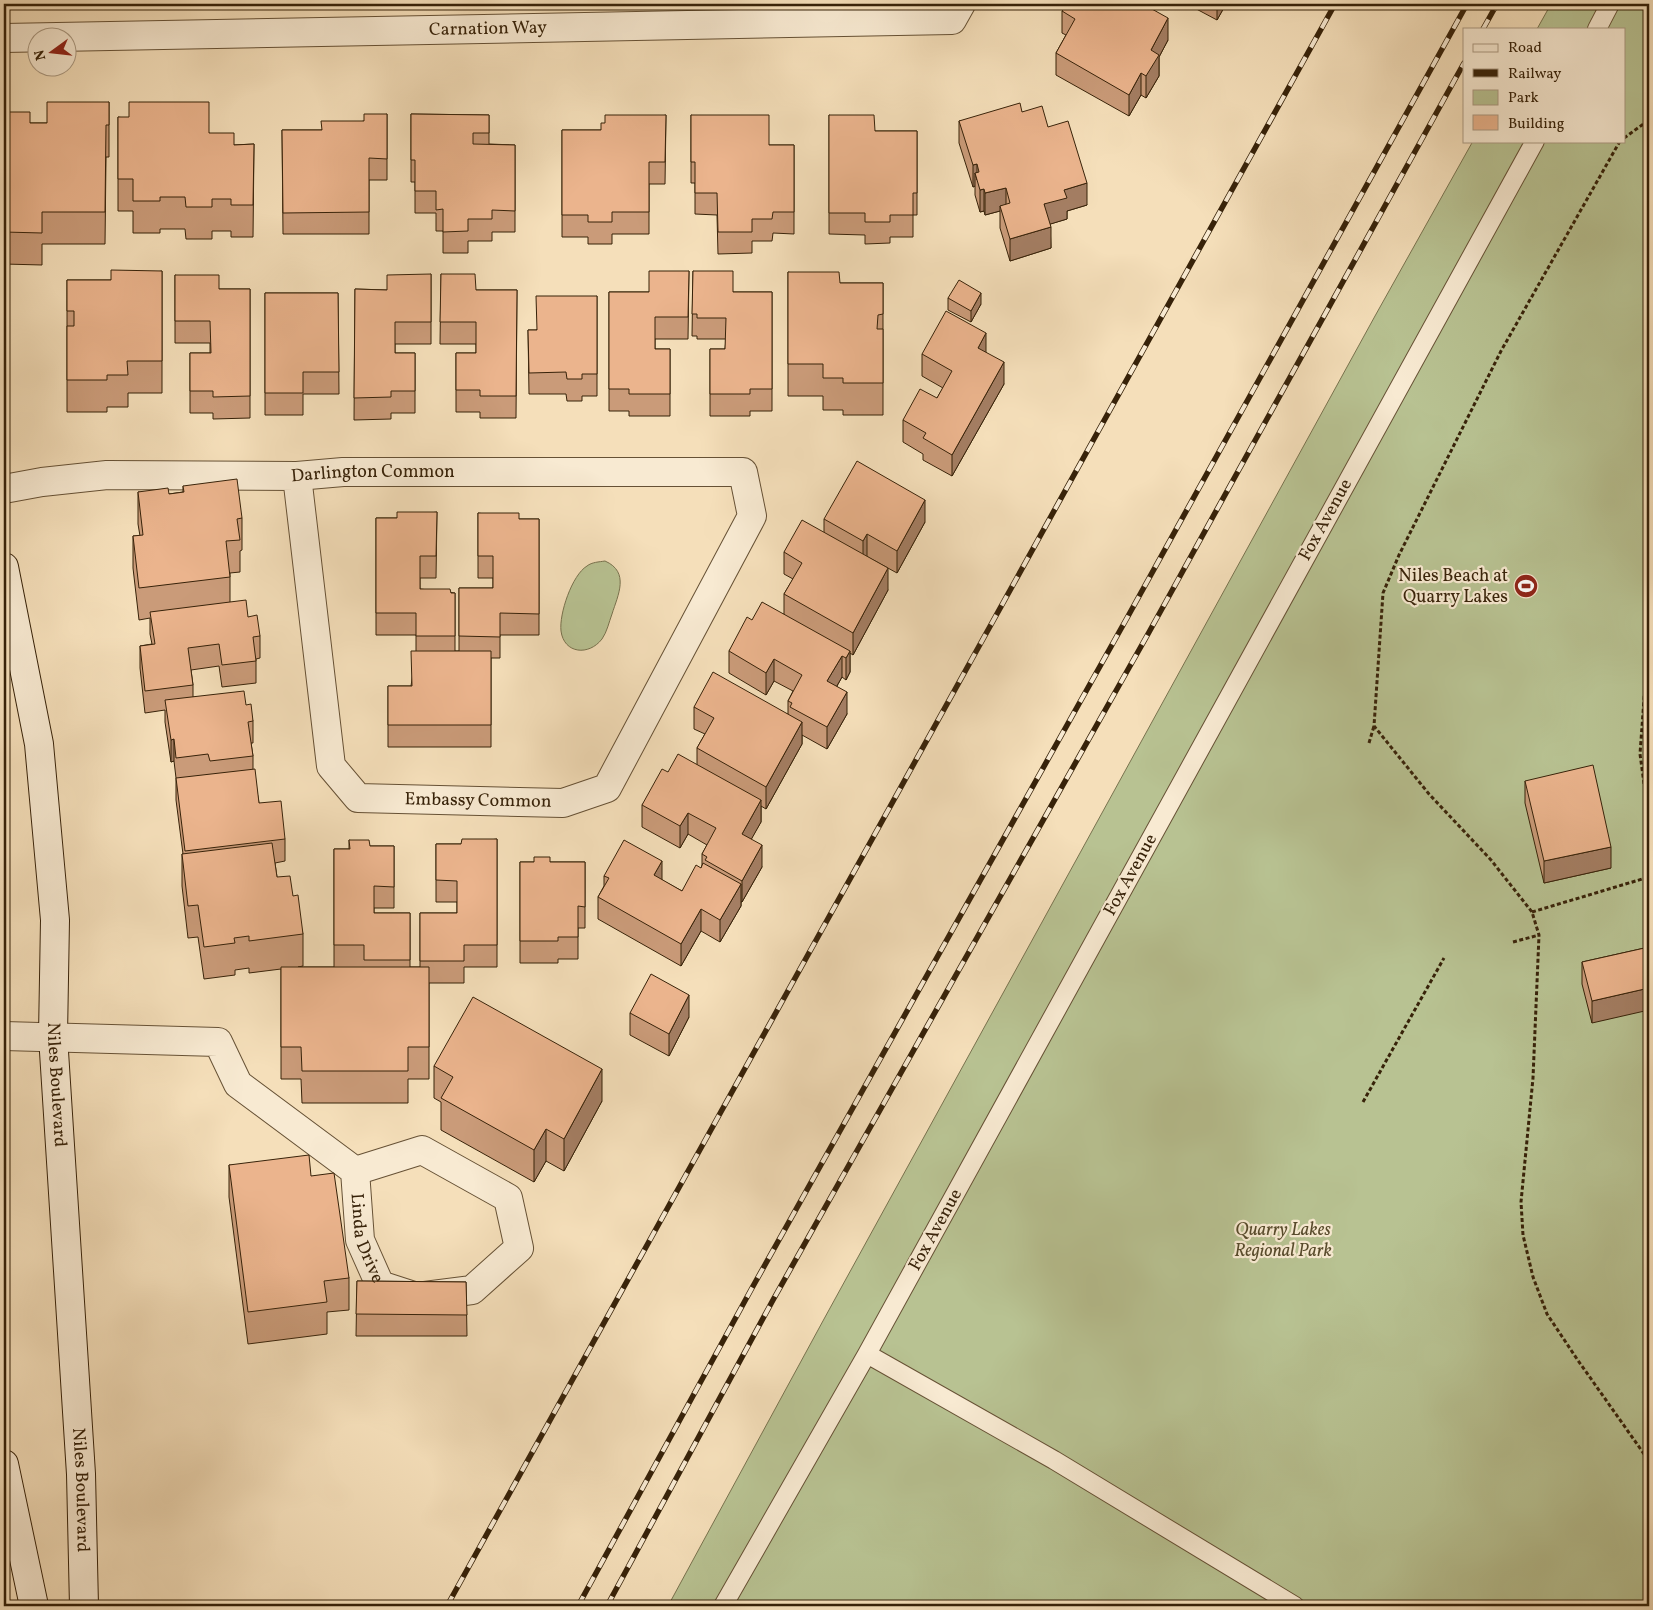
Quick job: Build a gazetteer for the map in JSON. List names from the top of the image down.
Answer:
{
  "streets": {
    "street": [
      "Carnation Way",
      "Darlington Common",
      "Embassy Common",
      "Niles Boulevard",
      "Linda Drive"
    ],
    "lane": ["Fox Avenue"]
  },
  "crossings": [
    ["Darlington Common", "Embassy Common"],
    ["Niles Boulevard", "Linda Drive"]
  ],
  "parks": ["Quarry Lakes Regional Park"],
  "places": {
    "sports": ["Niles Beach at Quarry Lakes"]
  },
  "legend": [
    "Road",
    "Railway",
    "Park",
    "Building"
  ],
  "north": "left"
}
